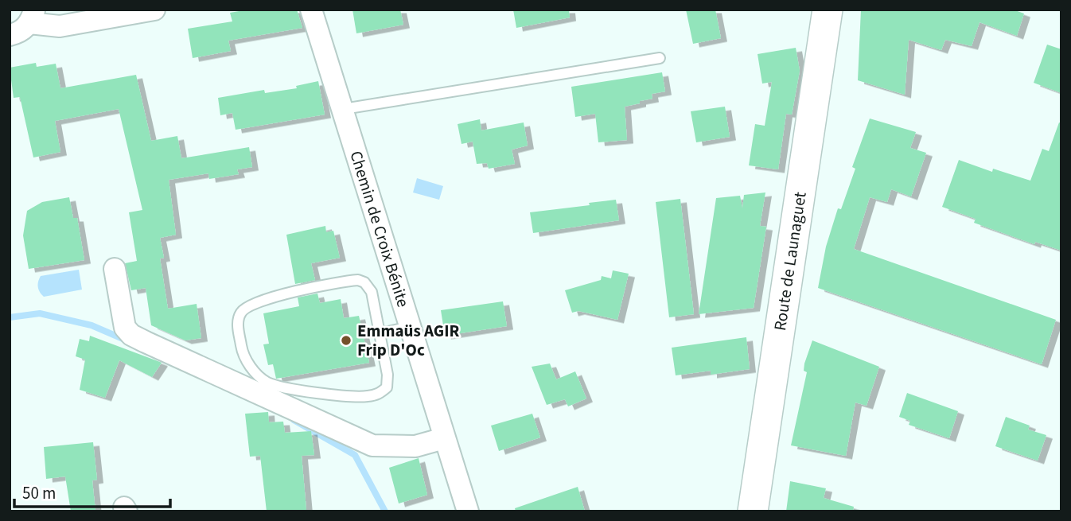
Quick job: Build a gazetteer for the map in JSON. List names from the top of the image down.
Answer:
{
  "streets": {
    "main road": ["Route de Launaguet"],
    "street": ["Chemin de Croix Bénite"]
  },
  "places": ["Emmaüs AGIR Frip D'Oc"],
  "scale_bar": "50 m"
}
